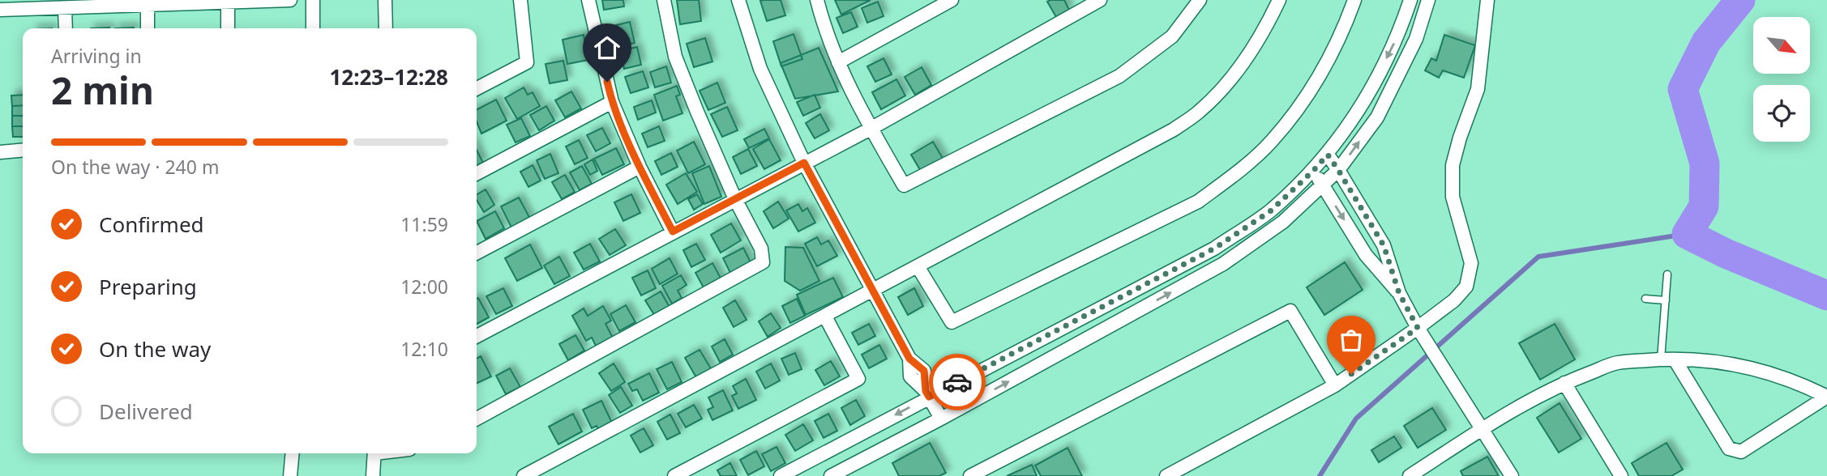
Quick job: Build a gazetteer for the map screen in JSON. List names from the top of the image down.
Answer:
{
  "north": "bottom right",
  "page": {
    "heading": ["2 min", "Arriving in", "12:23–12:28"],
    "bar": "On the way · 240 m",
    "list": [
      ["Confirmed", "11:59"],
      ["Preparing", "12:00"],
      ["On the way", "12:10"],
      "Delivered"
    ]
  }
}
